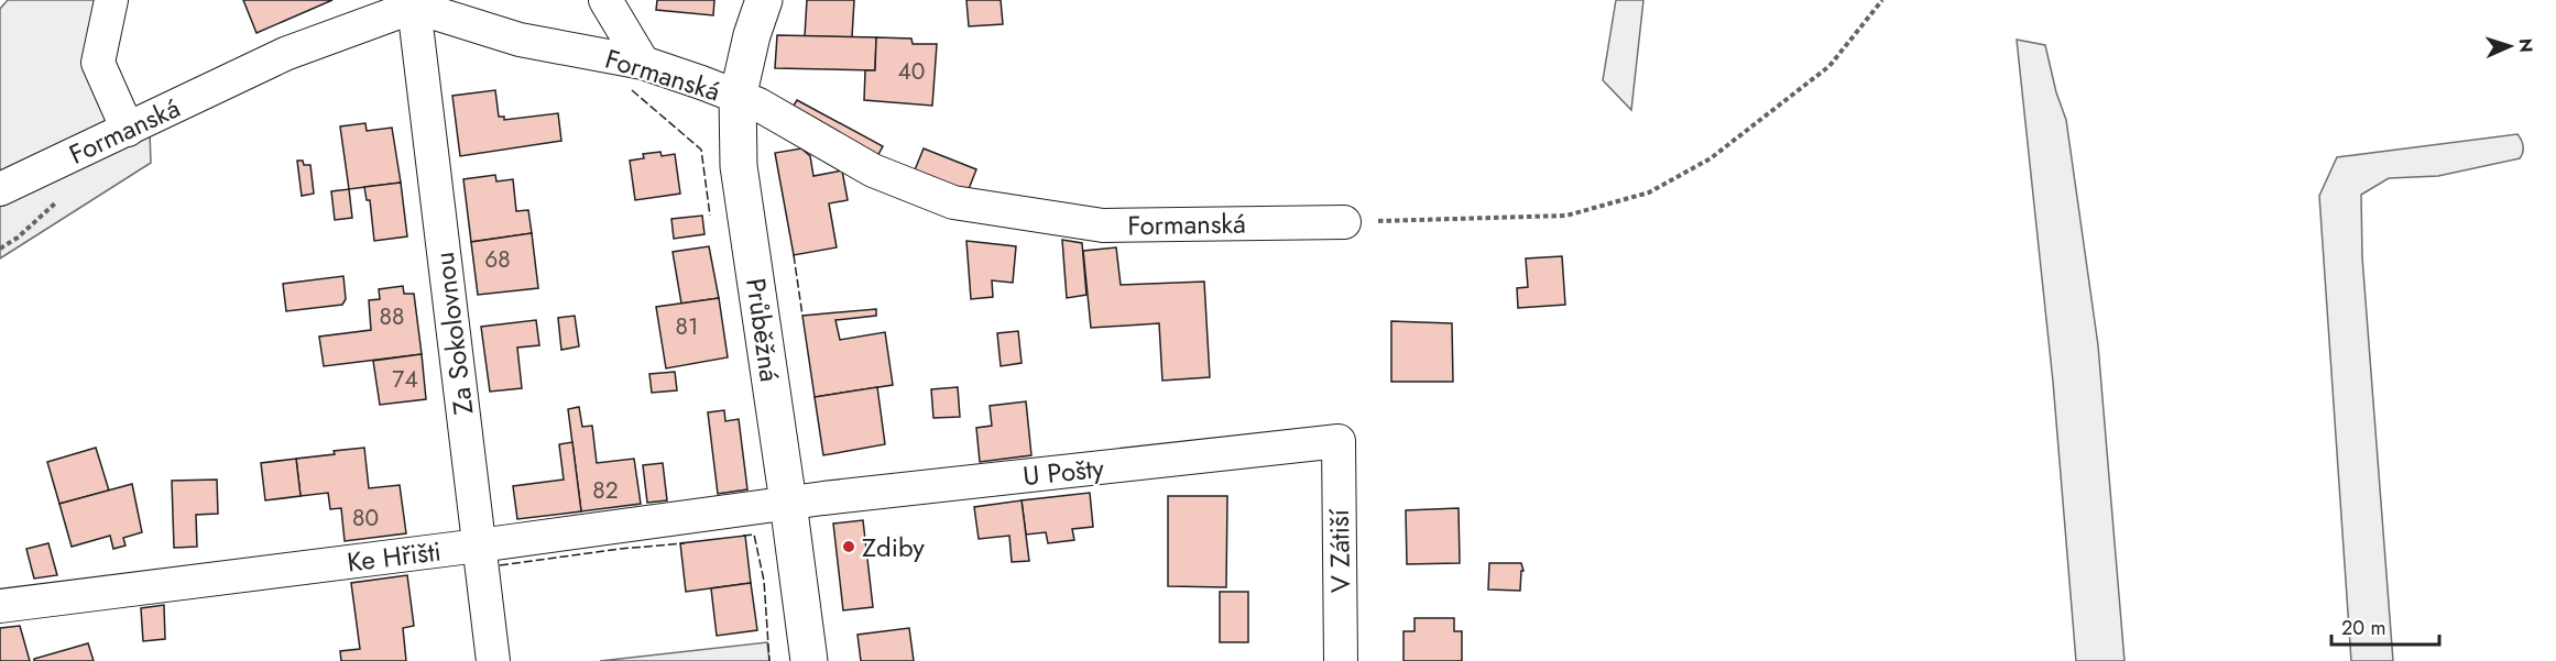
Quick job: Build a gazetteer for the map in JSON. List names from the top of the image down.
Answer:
{
  "streets": {
    "street": [
      "Formanská",
      "Průběžná",
      "Za Sokolovnou",
      "U Pošty",
      "V Zátiší",
      "Ke Hřišti"
    ]
  },
  "crossings": [
    ["Formanská", "Průběžná"],
    ["Formanská", "Za Sokolovnou"],
    ["Průběžná", "U Pošty"],
    ["Průběžná", "Ke Hřišti"],
    ["Za Sokolovnou", "Ke Hřišti"],
    ["U Pošty", "V Zátiší"],
    ["U Pošty", "Ke Hřišti"]
  ],
  "places": ["Zdiby"],
  "house_numbers": [
    "40",
    "68",
    "88",
    "81",
    "74",
    "82",
    "80"
  ],
  "scale_bar": "20 m",
  "north": "right"
}
